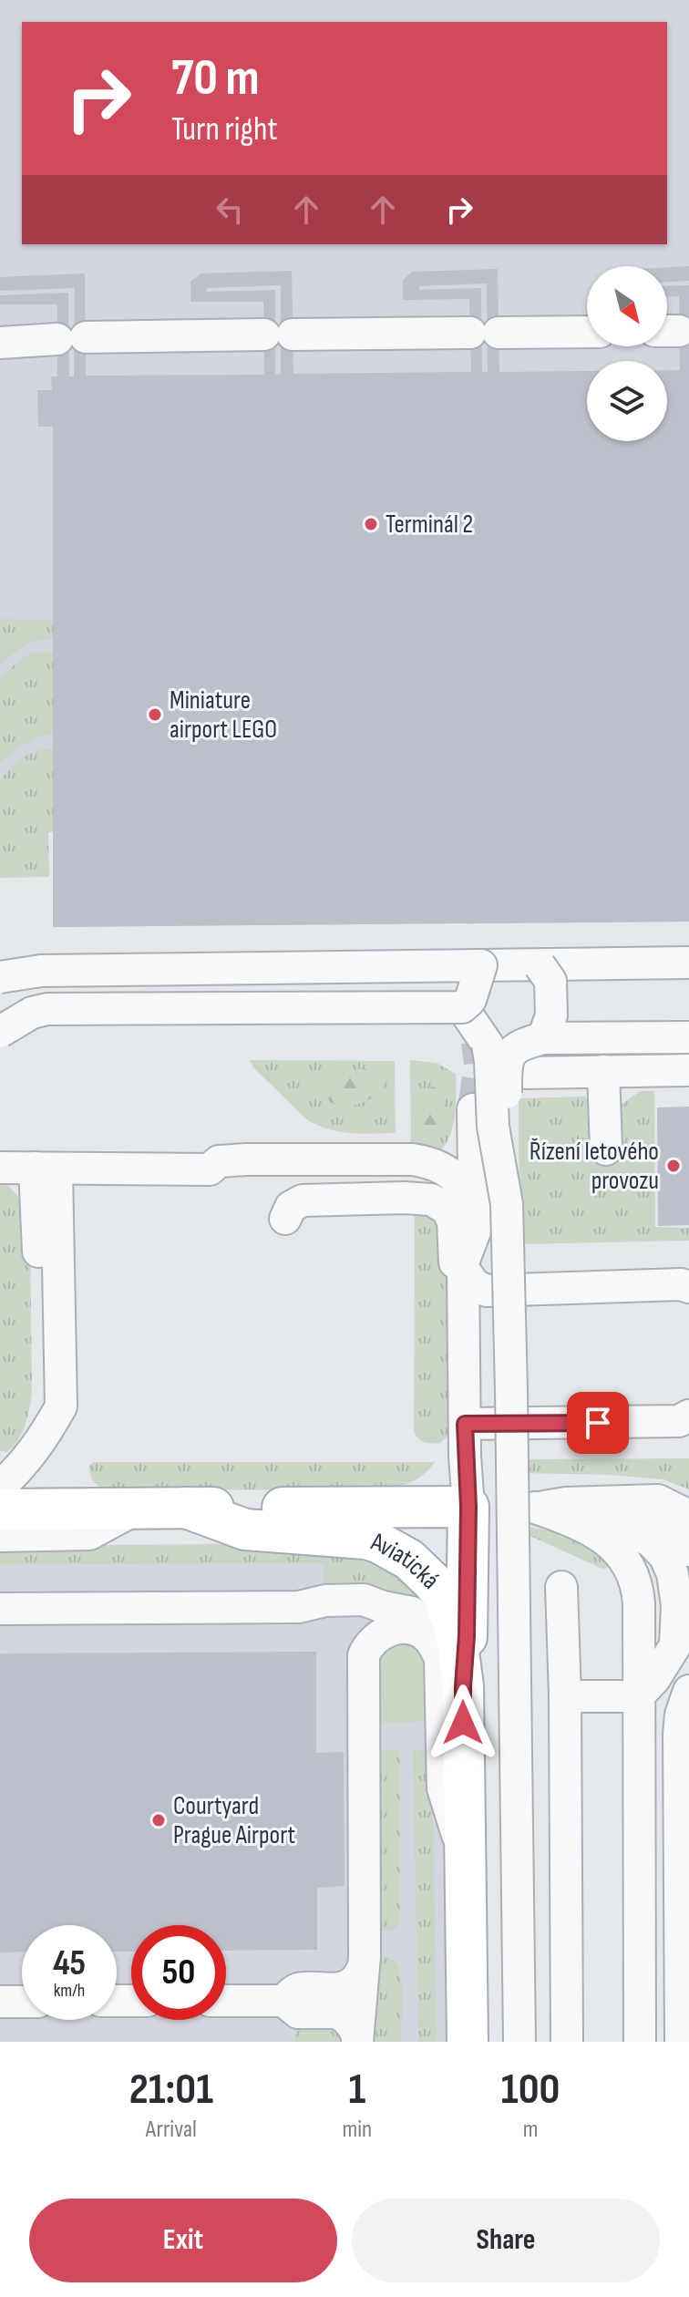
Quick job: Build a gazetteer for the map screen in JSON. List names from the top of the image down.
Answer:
{
  "streets": {
    "main road": ["Aviatická"]
  },
  "places": [
    "Terminál 2",
    "Miniature airport LEGO",
    "Řízení letového provozu",
    "Courtyard Prague Airport"
  ],
  "north": "bottom right",
  "page": {
    "turn": ["70 m", "Turn right"],
    "speed": "45 km/h",
    "limit": "50",
    "eta": [
      "21:01",
      "Arrival",
      "1",
      "min",
      "100",
      "m"
    ],
    "buttons": ["Exit", "Share"]
  }
}
